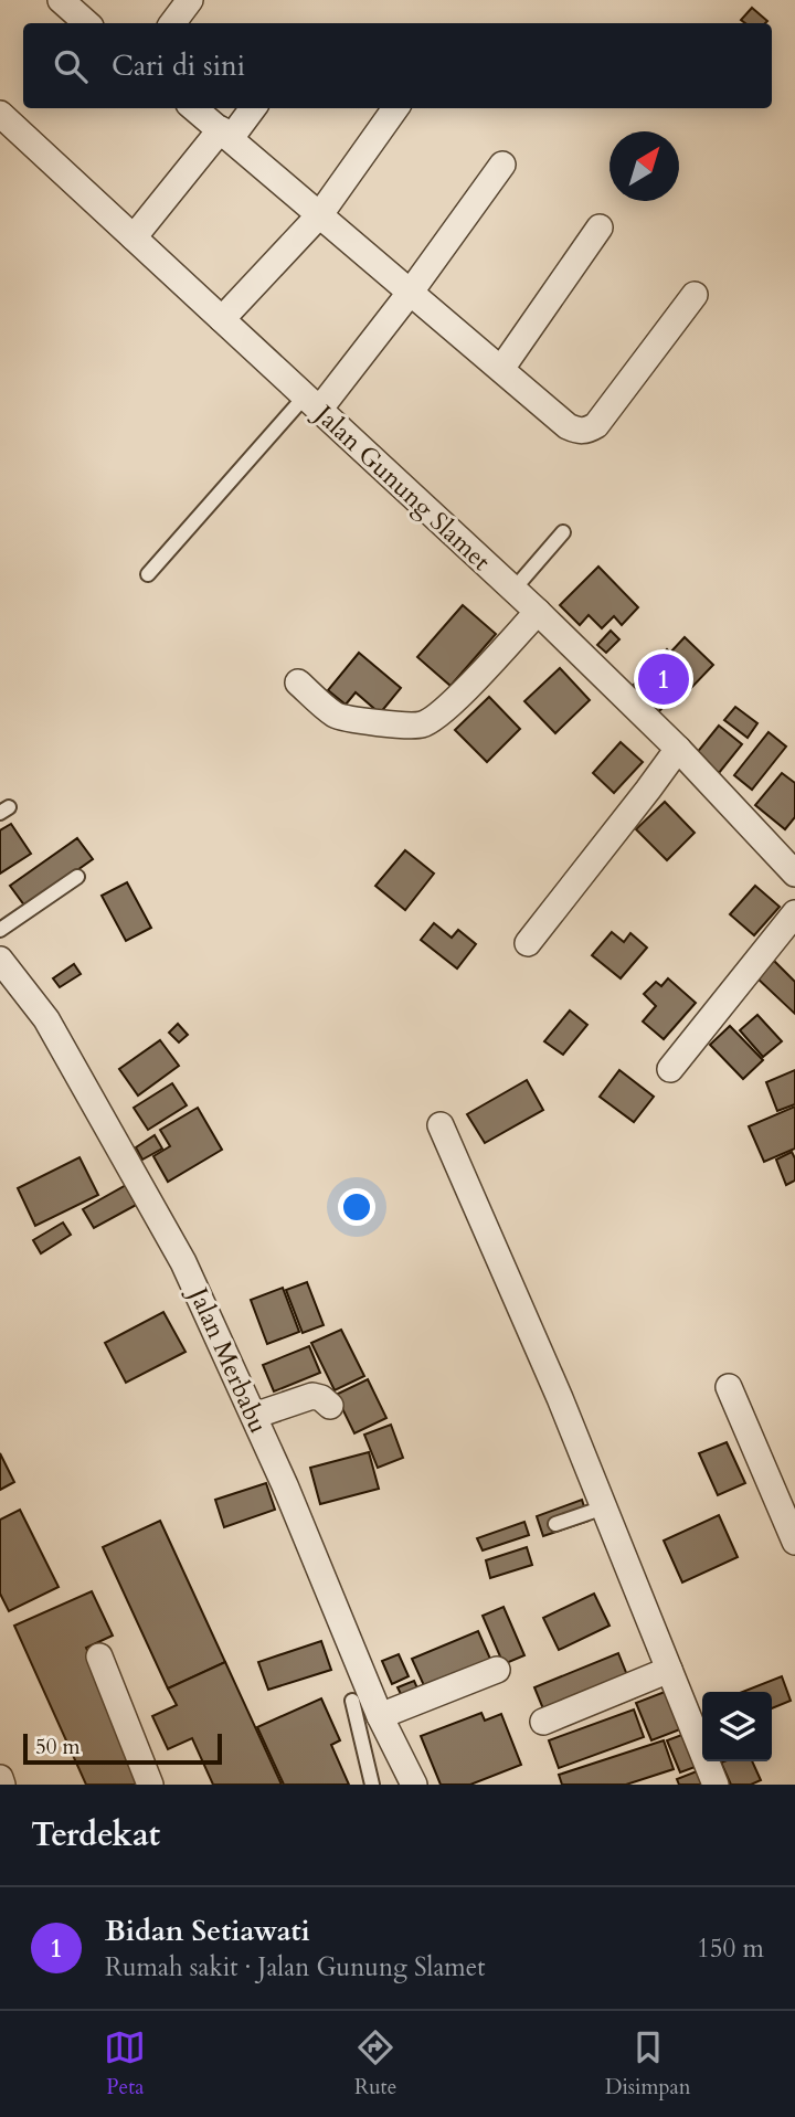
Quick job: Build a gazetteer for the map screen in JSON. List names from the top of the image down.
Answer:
{
  "streets": {
    "street": ["Jalan Gunung Slamet", "Jalan Merbabu"]
  },
  "scale_bar": "50 m",
  "north": "top right",
  "page": {
    "search": "Cari di sini",
    "pins": "1",
    "scale": "50 m",
    "heading": "Terdekat",
    "list": [
      {
        "mark": "1",
        "name": "Bidan Setiawati",
        "note": "Rumah sakit · Jalan Gunung Slamet",
        "value": "150 m"
      }
    ],
    "nav": ["Peta", "Rute", "Disimpan"]
  }
}
